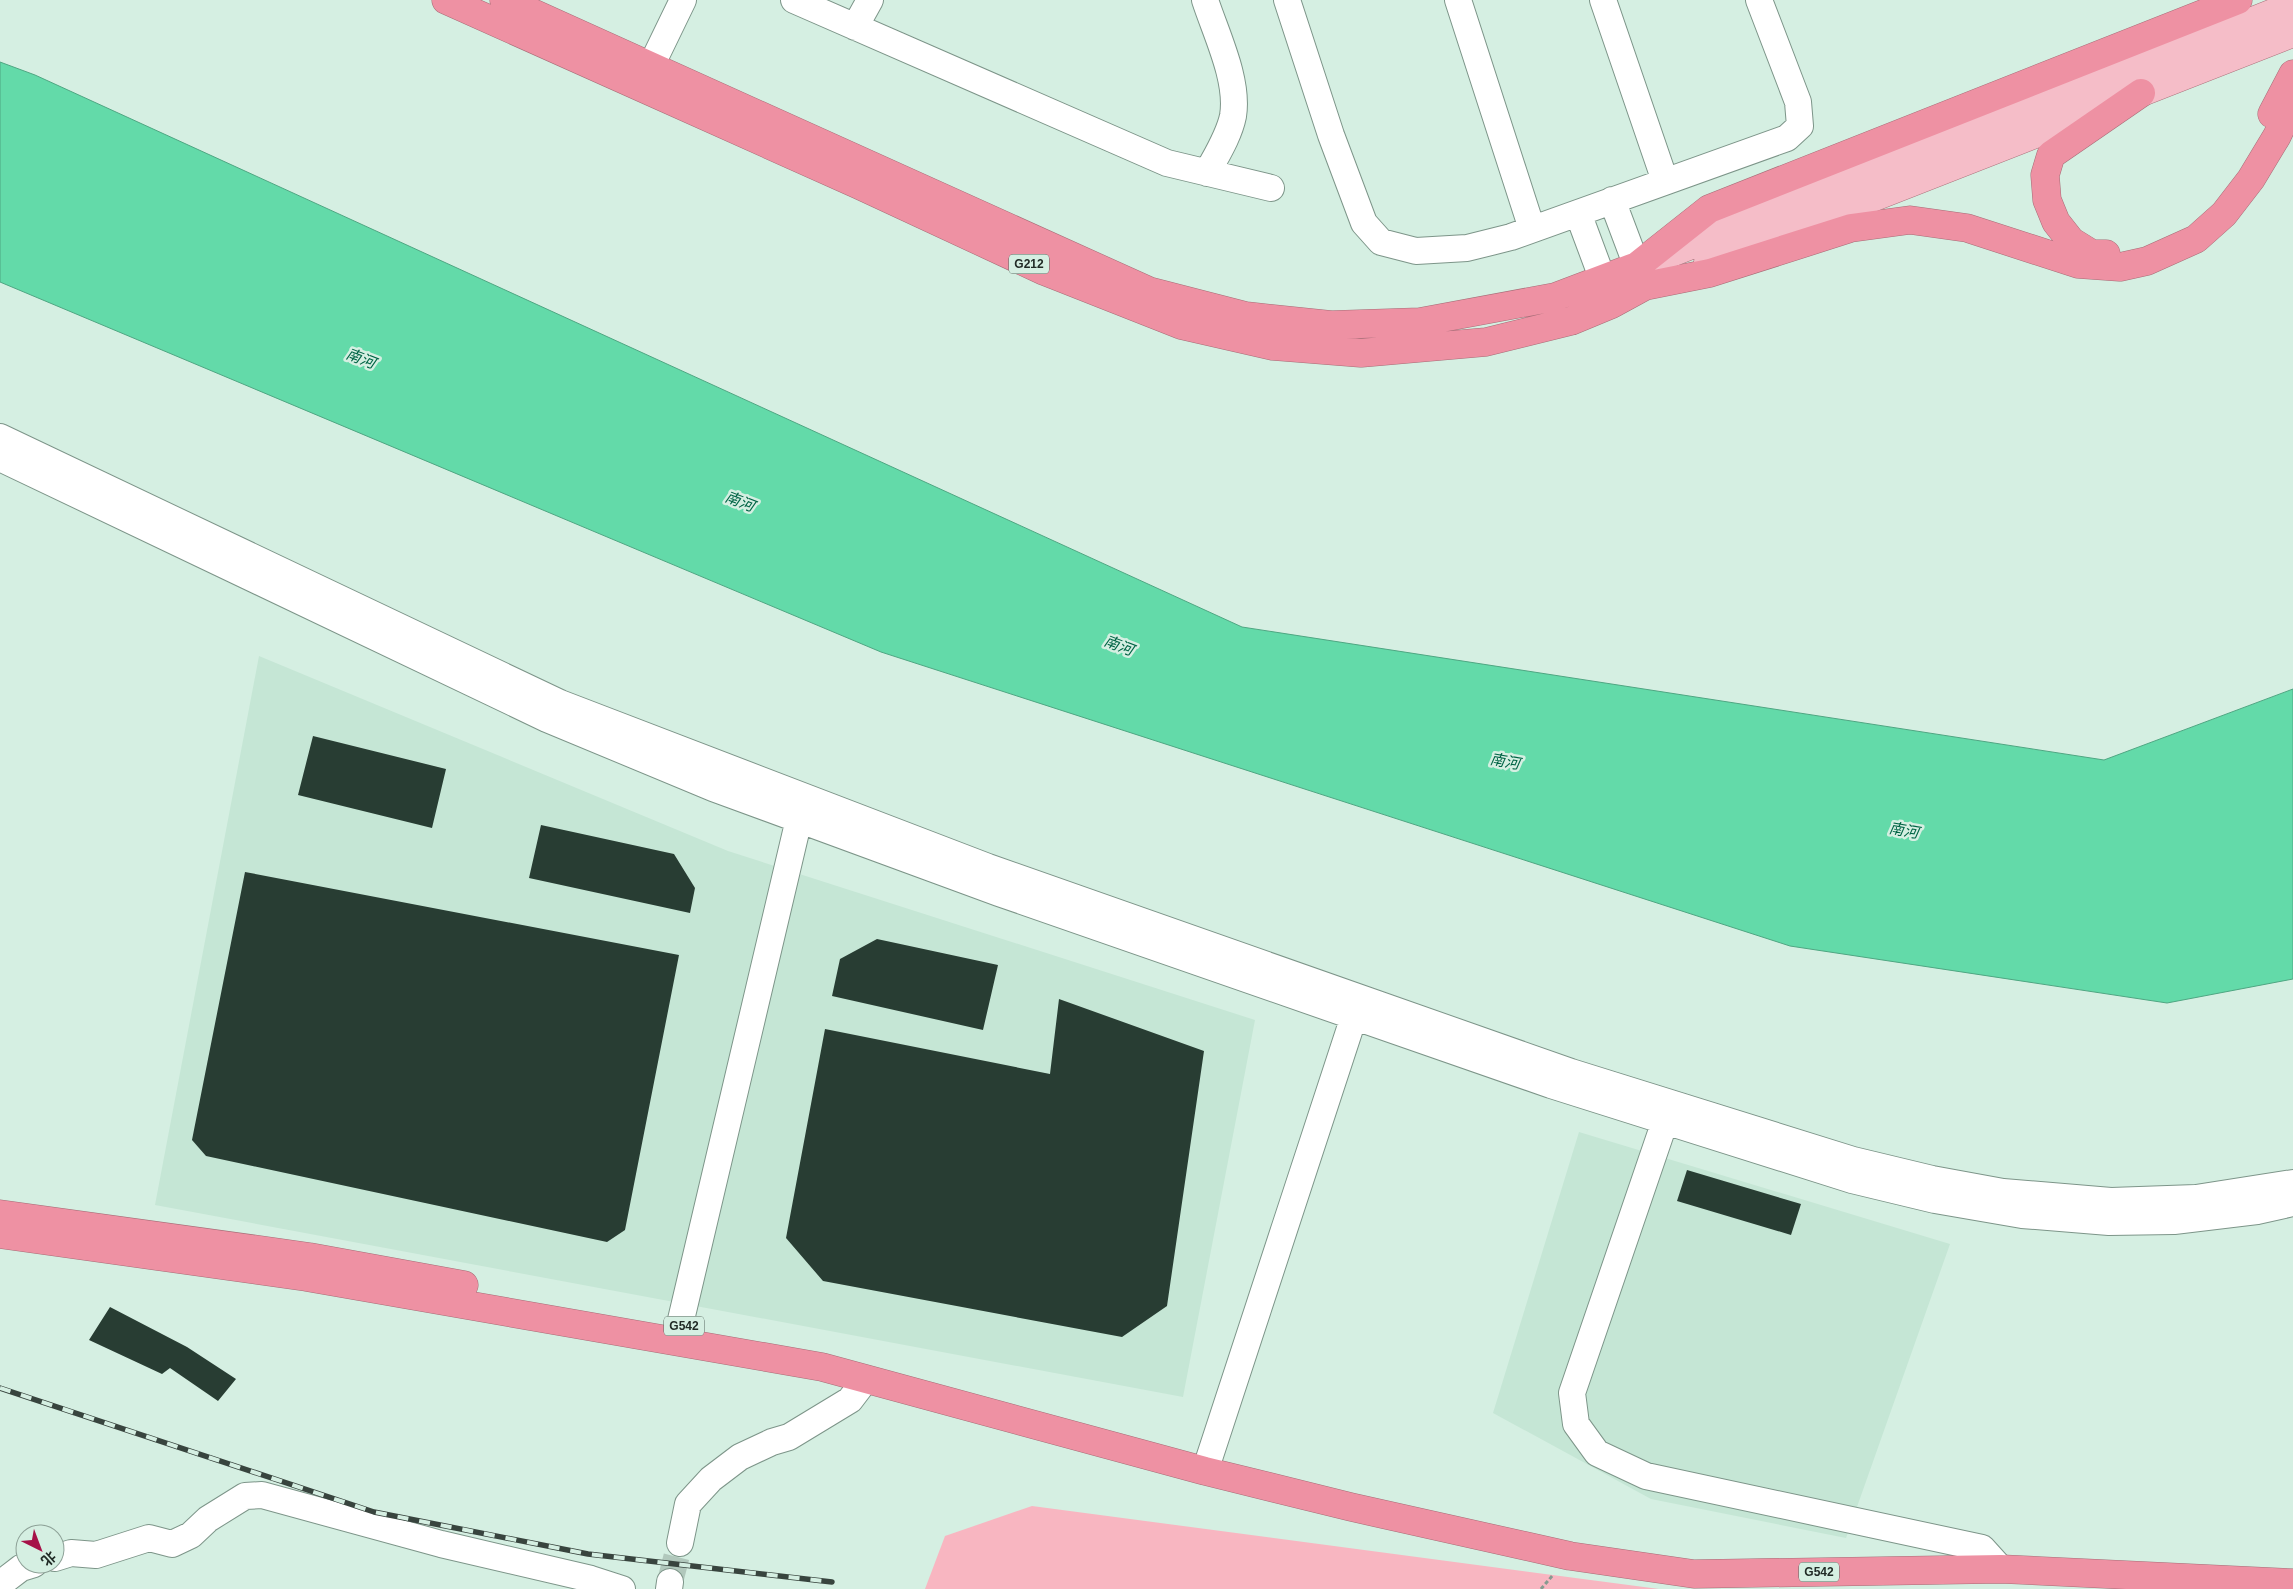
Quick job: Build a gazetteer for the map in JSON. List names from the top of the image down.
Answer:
{
  "streets": {
    "highway": ["G212", "G542"]
  },
  "water": ["南河"],
  "north": "bottom right"
}
